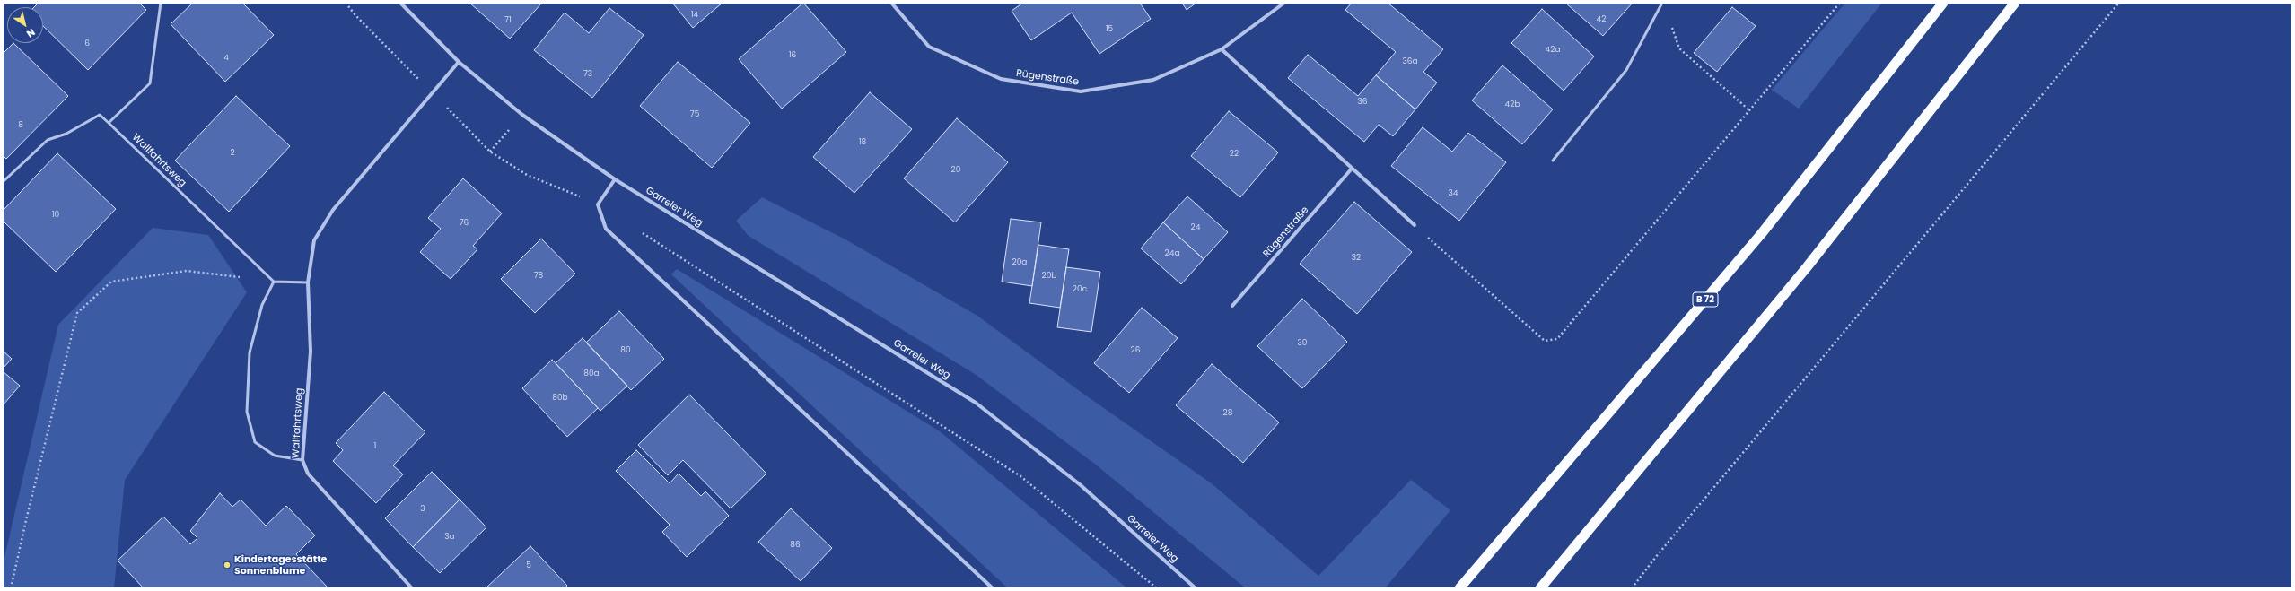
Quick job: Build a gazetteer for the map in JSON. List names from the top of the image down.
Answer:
{
  "streets": {
    "highway": ["B 72"],
    "street": ["Rügenstraße", "Wallfahrtsweg", "Garreler Weg"]
  },
  "crossings": [
    ["Wallfahrtsweg", "Garreler Weg"]
  ],
  "places": ["Kindertagesstätte Sonnenblume"],
  "house_numbers": [
    "14",
    "42",
    "71",
    "15",
    "6",
    "42a",
    "16",
    "4",
    "36a",
    "73",
    "36",
    "42b",
    "75",
    "8",
    "18",
    "2",
    "22",
    "20",
    "34",
    "10",
    "76",
    "24",
    "24a",
    "32",
    "20a",
    "78",
    "20b",
    "20c",
    "30",
    "80",
    "26",
    "80a",
    "80b",
    "28",
    "1",
    "3",
    "3a",
    "86",
    "5"
  ],
  "north": "bottom right"
}
